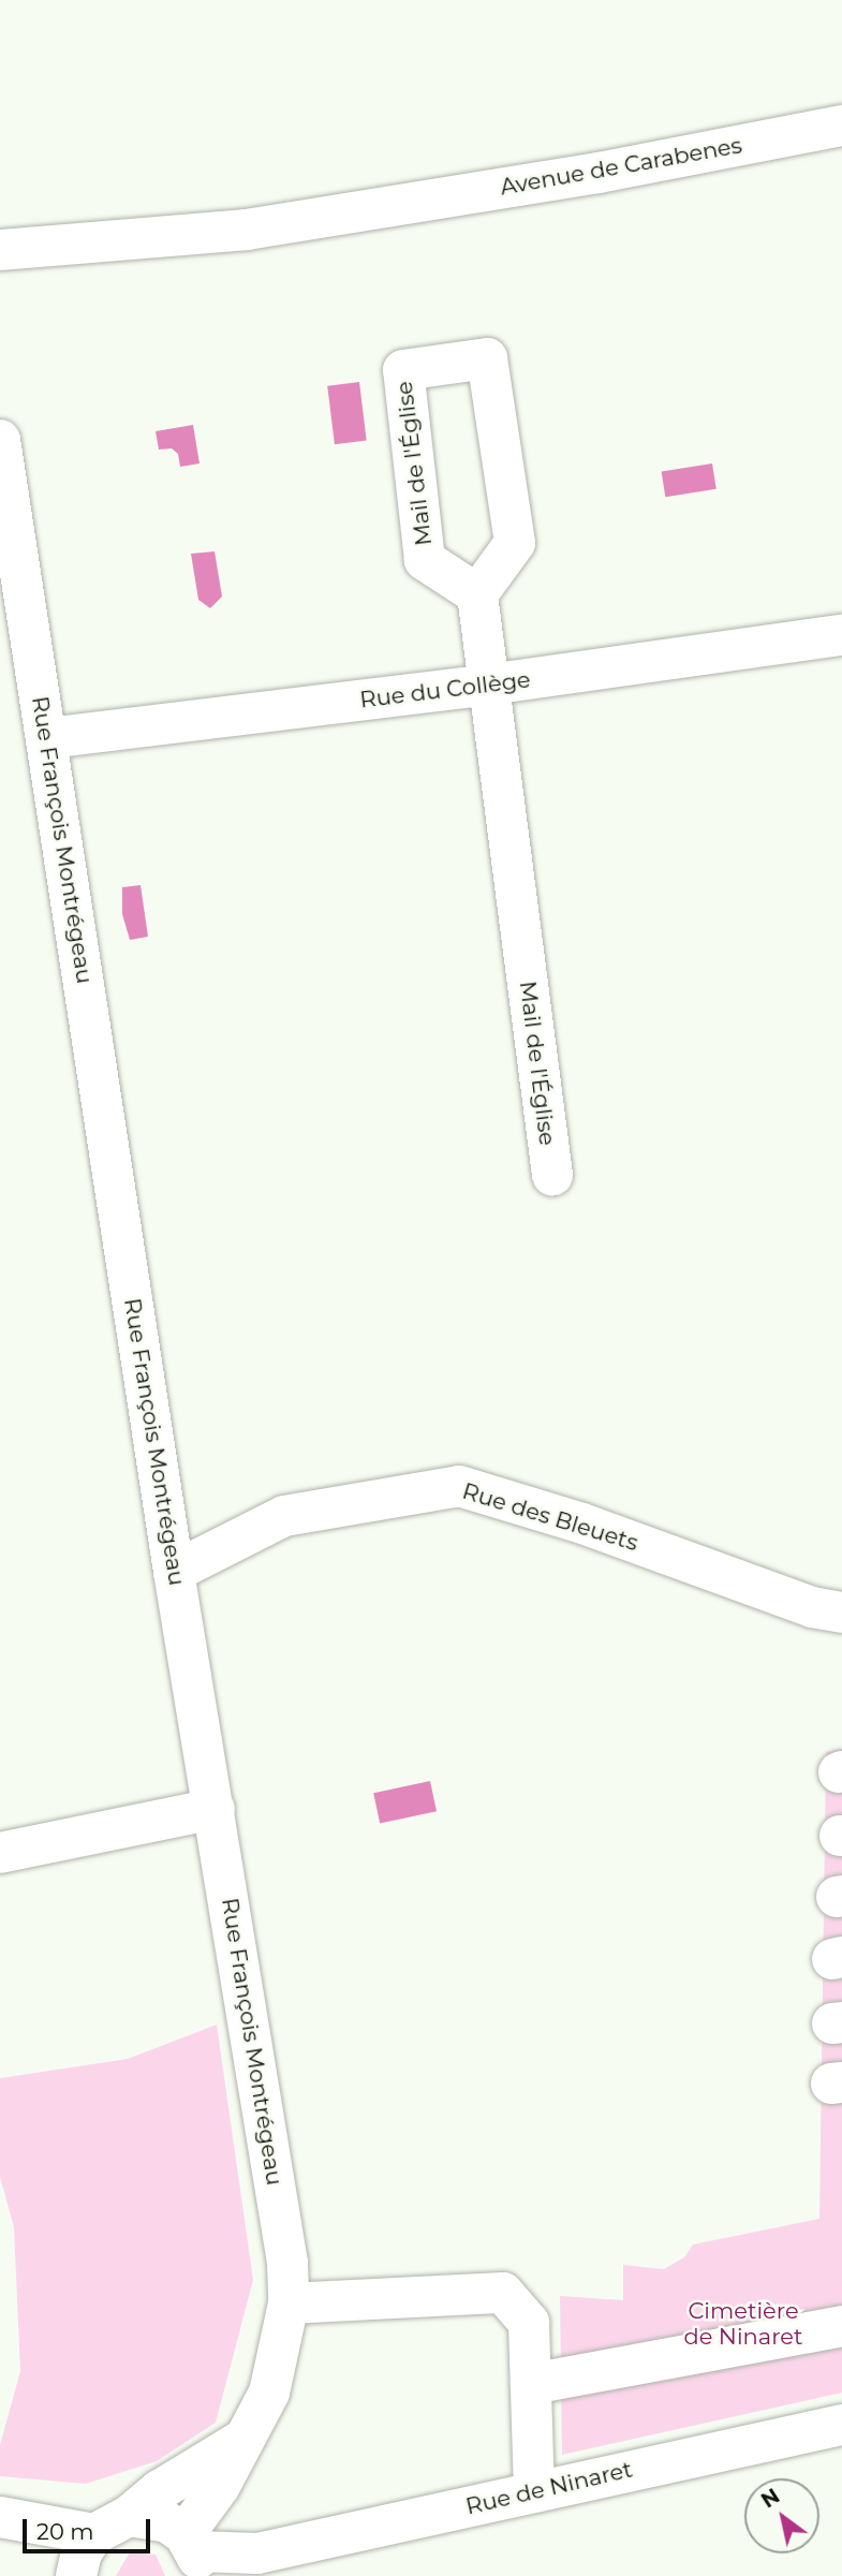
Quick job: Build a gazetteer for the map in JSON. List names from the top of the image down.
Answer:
{
  "streets": {
    "street": [
      "Avenue de Carabenes",
      "Mail de l'Église",
      "Rue du Collège",
      "Rue François Montrégeau",
      "Rue des Bleuets",
      "Rue de Ninaret"
    ]
  },
  "crossings": [
    ["Mail de l'Église", "Rue du Collège"],
    ["Rue du Collège", "Rue François Montrégeau"],
    ["Rue François Montrégeau", "Rue des Bleuets"],
    ["Rue François Montrégeau", "Rue de Ninaret"]
  ],
  "parks": ["Cimetière de Ninaret"],
  "scale_bar": "20 m",
  "north": "top left"
}
